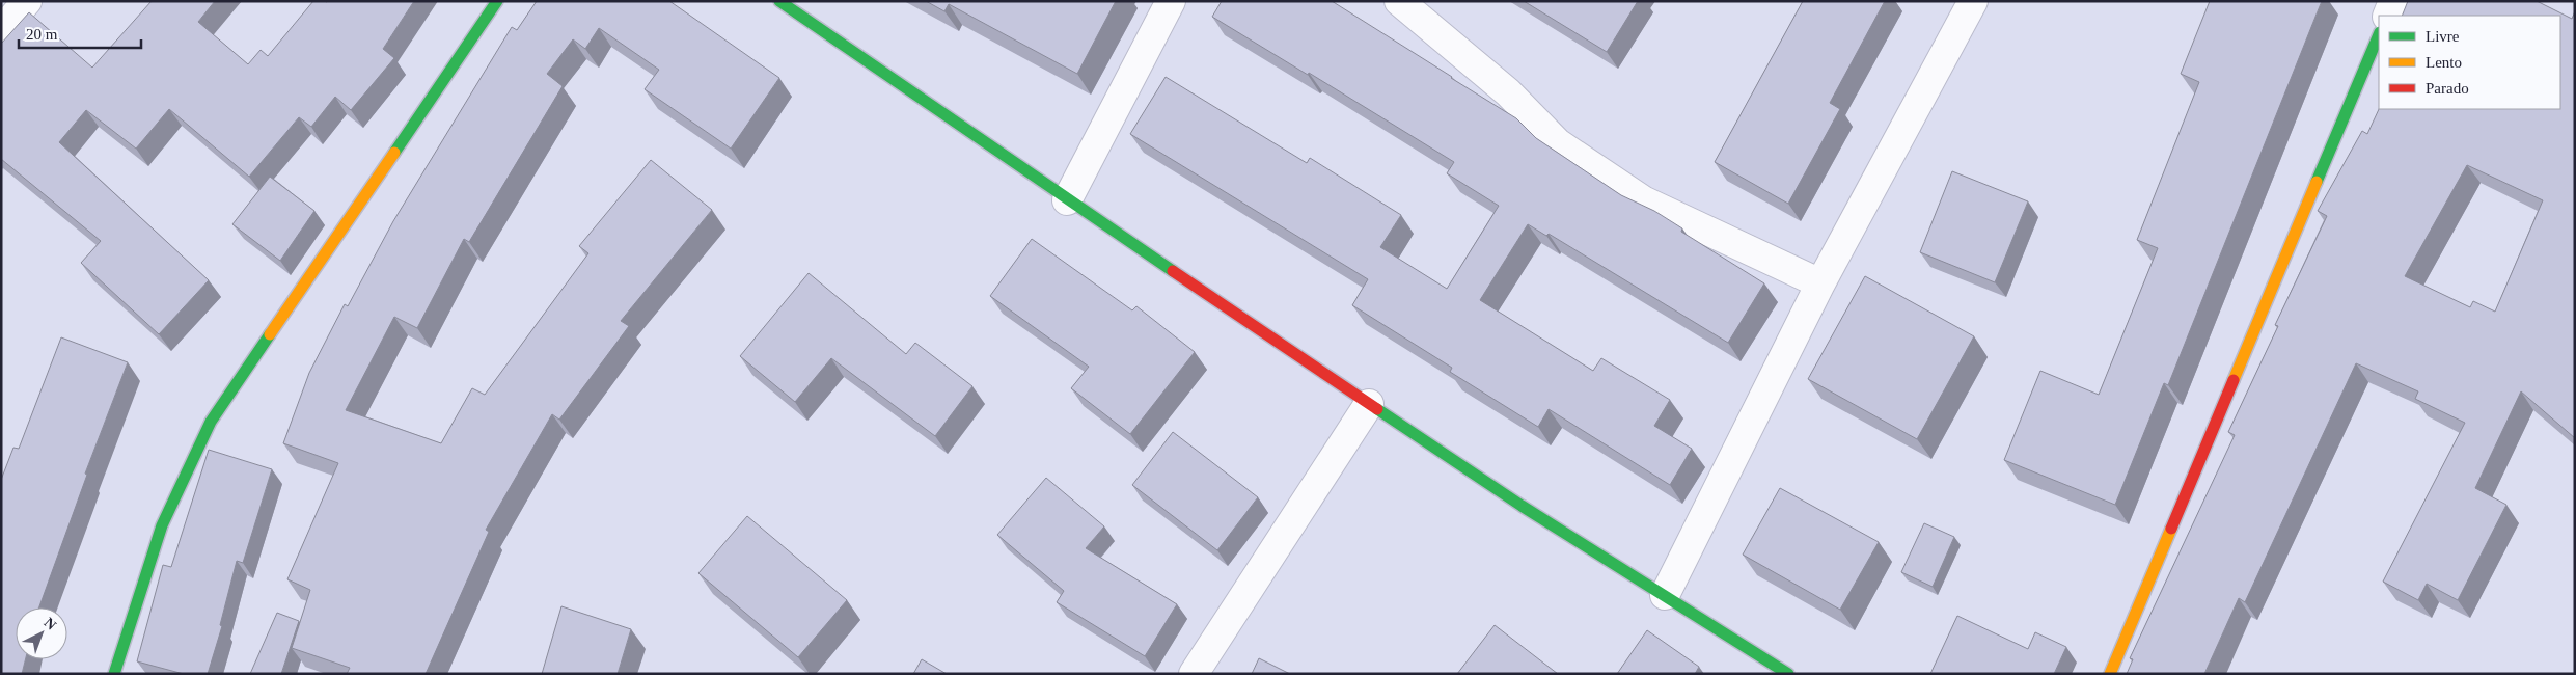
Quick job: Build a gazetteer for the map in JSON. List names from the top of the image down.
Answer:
{
  "legend": ["Livre", "Lento", "Parado"],
  "scale_bar": "20 m",
  "north": "top right"
}
